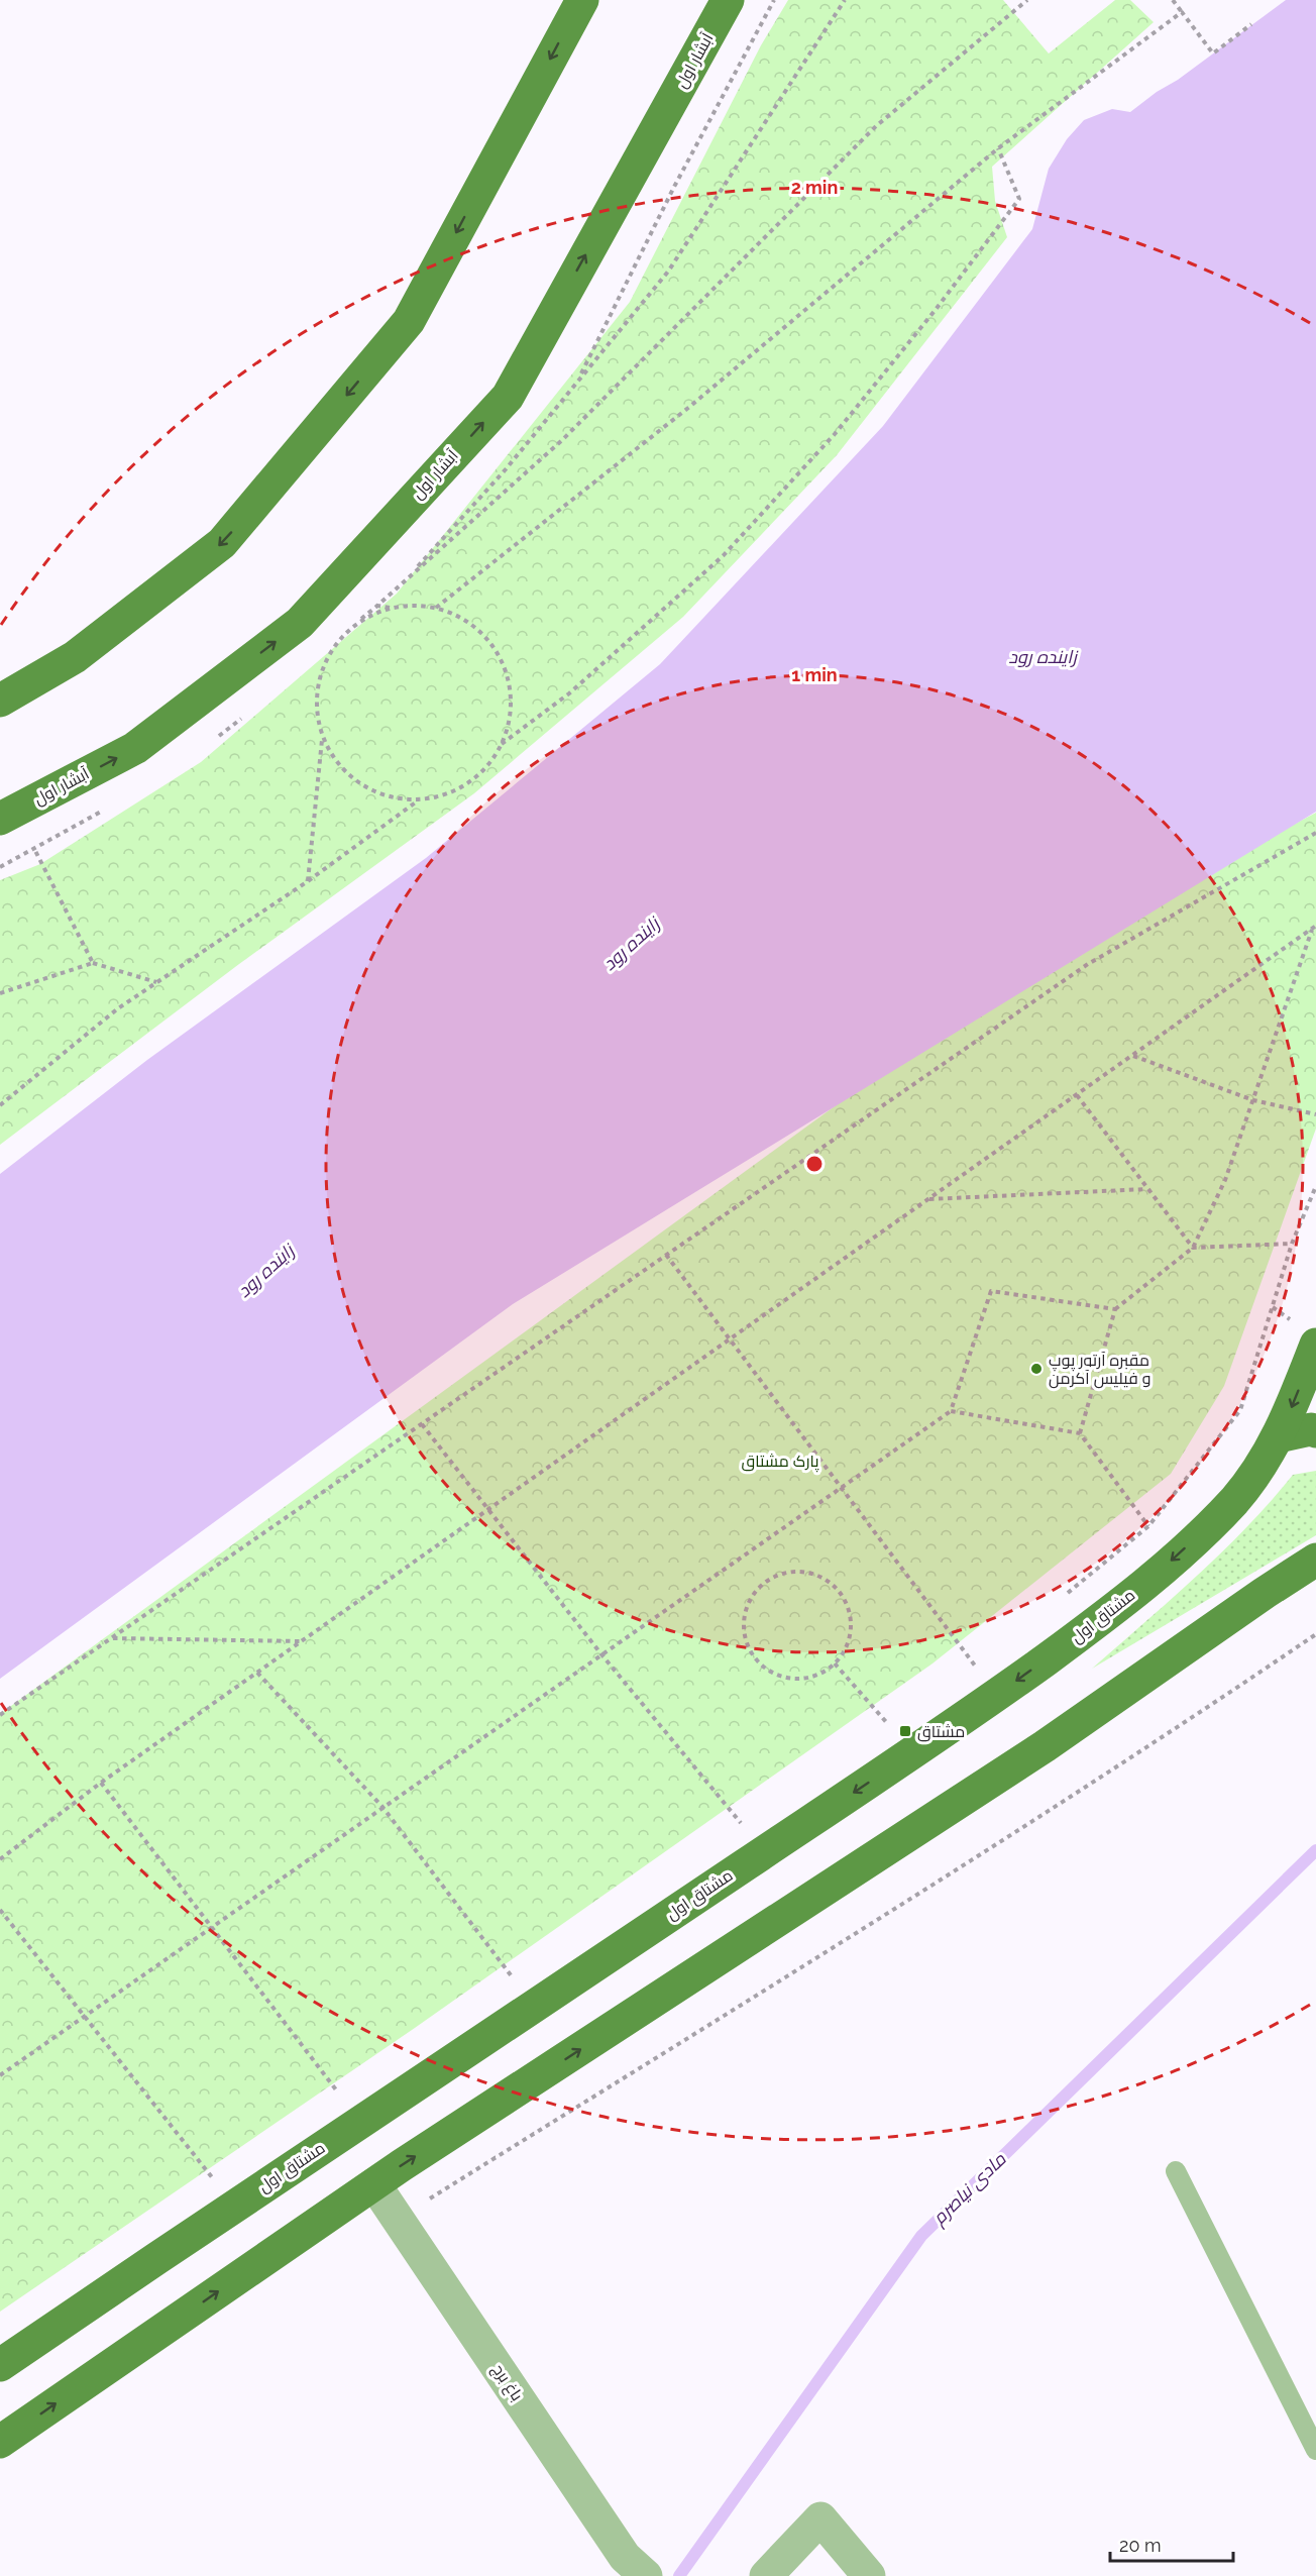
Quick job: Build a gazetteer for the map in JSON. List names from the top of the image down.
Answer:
{
  "streets": {
    "main road": ["آبشار اول", "مشتاق اول"],
    "street": ["باغ برج"]
  },
  "water": ["زاینده رود", "مادی نیاصرم"],
  "parks": ["پارک مشتاق"],
  "places": {
    "other": ["مقبره آرتور پوپ و فیلیس آکرمن"],
    "transit": ["مشتاق"]
  },
  "scale_bar": "20 m",
  "rings": ["2 min", "1 min"]
}
